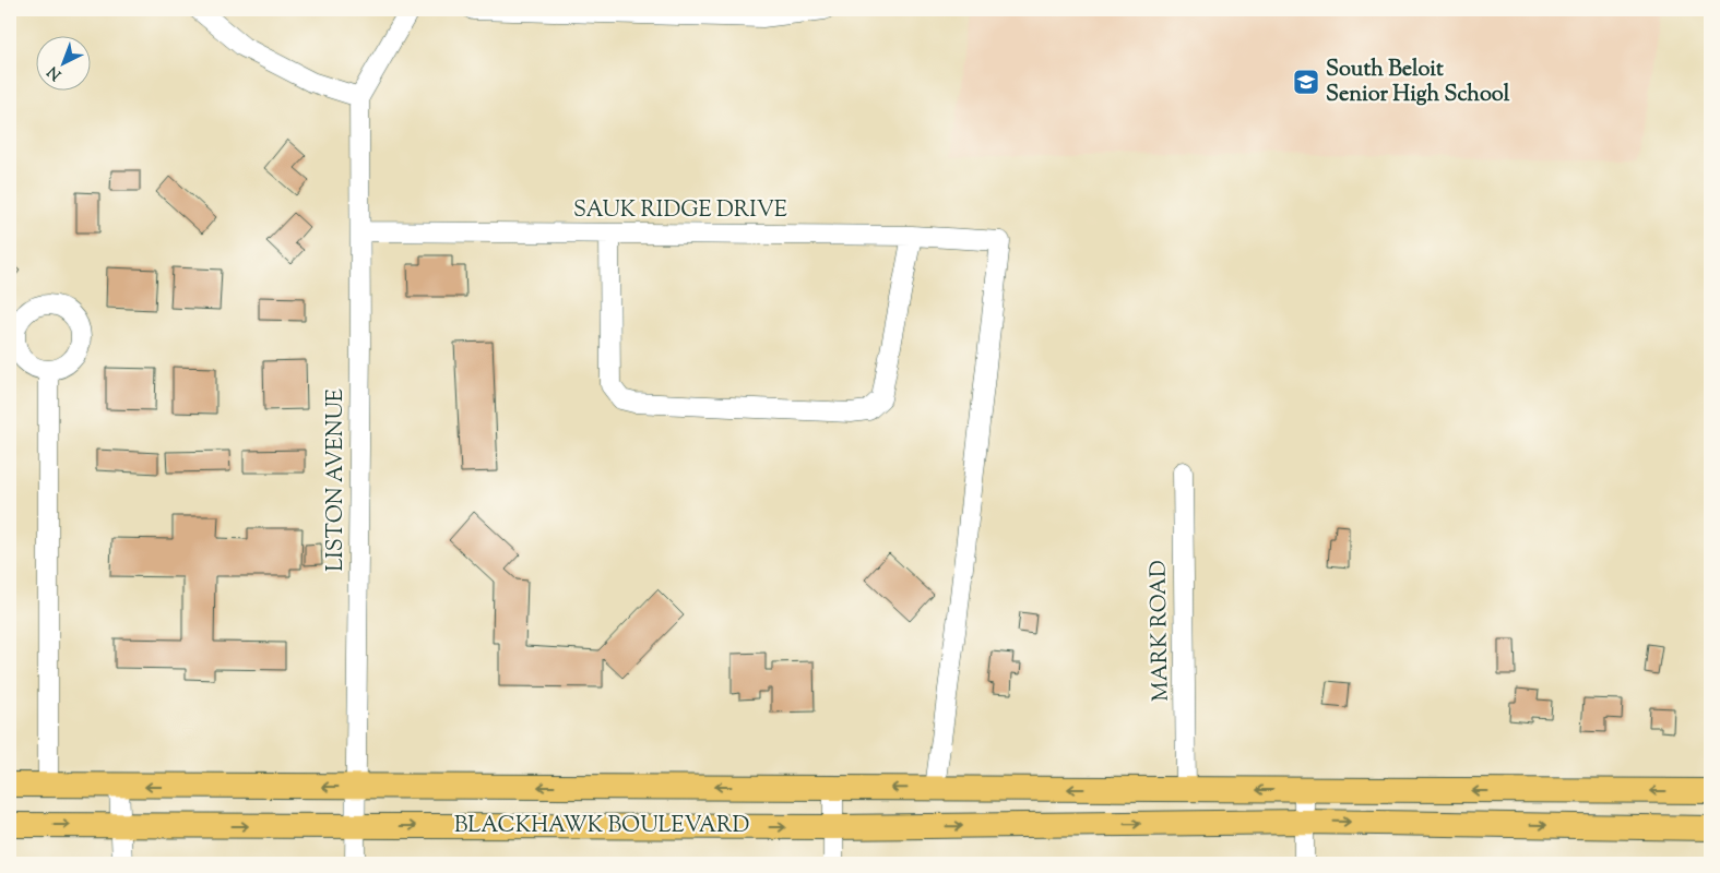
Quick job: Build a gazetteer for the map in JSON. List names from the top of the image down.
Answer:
{
  "streets": {
    "main road": ["BLACKHAWK BOULEVARD"],
    "street": ["SAUK RIDGE DRIVE", "LISTON AVENUE", "MARK ROAD"]
  },
  "crossings": [
    ["SAUK RIDGE DRIVE", "LISTON AVENUE"],
    ["SAUK RIDGE DRIVE", "BLACKHAWK BOULEVARD"],
    ["LISTON AVENUE", "BLACKHAWK BOULEVARD"],
    ["MARK ROAD", "BLACKHAWK BOULEVARD"]
  ],
  "places": {
    "school or university": ["South Beloit Senior High School"]
  },
  "north": "bottom left"
}
